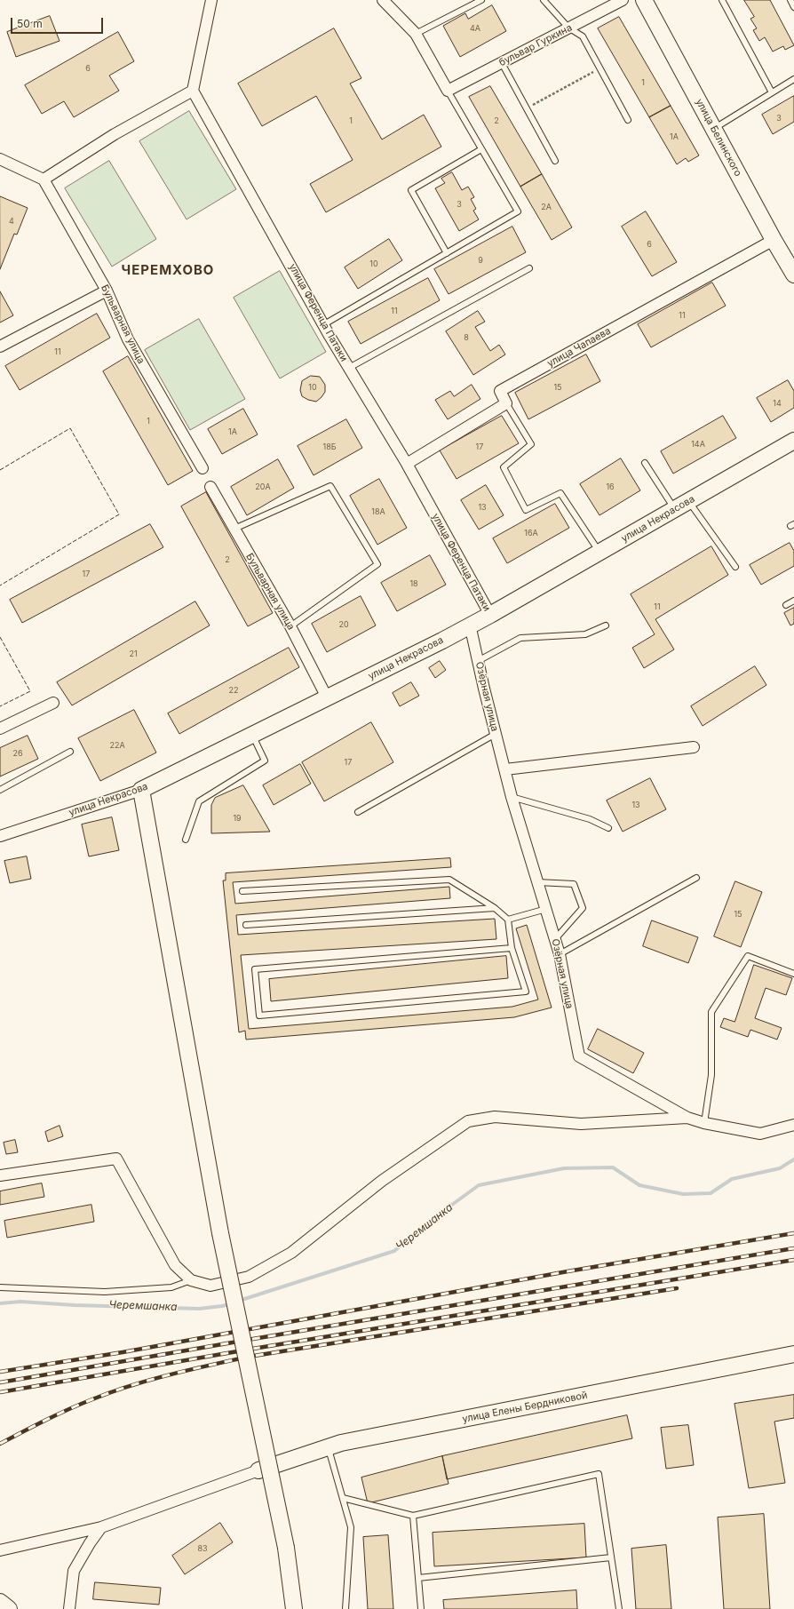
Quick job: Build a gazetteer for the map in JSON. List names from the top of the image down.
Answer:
{
  "streets": {
    "main road": ["улица Белинского", "улица Некрасова", "улица Елены Бердниковой"],
    "street": [
      "бульвар Гуркина",
      "улица Ференца Патаки",
      "Бульварная улица",
      "улица Чапаева",
      "Озёрная улица"
    ]
  },
  "crossings": [
    ["улица Белинского", "улица Чапаева"],
    ["улица Ференца Патаки", "улица Некрасова"],
    ["Бульварная улица", "улица Некрасова"],
    ["улица Некрасова", "Озёрная улица"]
  ],
  "districts": ["ЧЕРЕМХОВО"],
  "water": ["Черемшанка"],
  "house_numbers": [
    "4А",
    "6",
    "1",
    "3",
    "1",
    "2",
    "1А",
    "3",
    "2А",
    "4",
    "6",
    "9",
    "10",
    "11",
    "11",
    "8",
    "11",
    "10",
    "15",
    "14",
    "1",
    "1А",
    "14А",
    "18Б",
    "17",
    "20А",
    "16",
    "13",
    "18А",
    "16А",
    "2",
    "17",
    "18",
    "11",
    "20",
    "21",
    "22",
    "22А",
    "26",
    "17",
    "13",
    "19",
    "15",
    "83"
  ],
  "scale_bar": "50 m"
}
